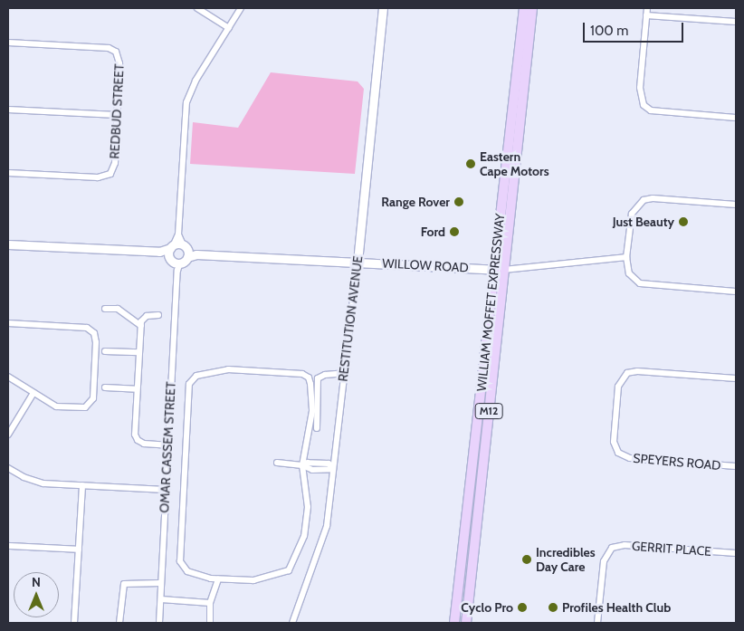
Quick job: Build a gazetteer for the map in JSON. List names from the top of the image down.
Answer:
{
  "streets": {
    "main road": ["WILLIAM MOFFET EXPRESSWAY", "M12"],
    "street": [
      "REDBUD STREET",
      "WILLOW ROAD",
      "RESTITUTION AVENUE",
      "OMAR CASSEM STREET",
      "SPEYERS ROAD",
      "GERRIT PLACE"
    ]
  },
  "crossings": [
    ["WILLOW ROAD", "WILLIAM MOFFET EXPRESSWAY"],
    ["WILLOW ROAD", "RESTITUTION AVENUE"]
  ],
  "places": [
    "Eastern Cape Motors",
    "Range Rover",
    "Just Beauty",
    "Ford",
    "Incredibles Day Care",
    "Cyclo Pro",
    "Profiles Health Club"
  ],
  "scale_bar": "100 m",
  "north": "top"
}
